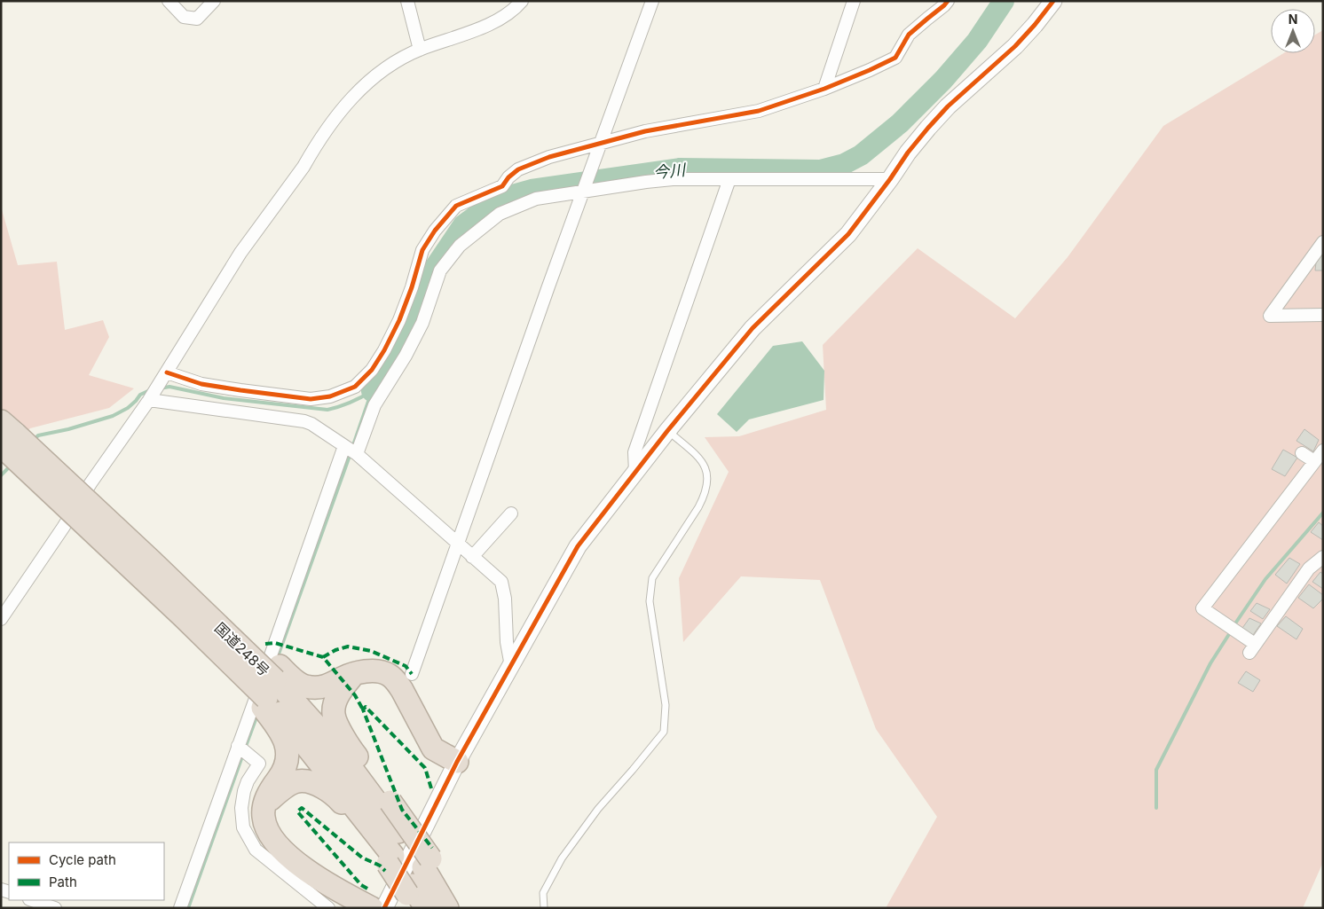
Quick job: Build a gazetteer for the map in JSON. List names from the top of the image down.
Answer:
{
  "streets": {
    "highway": ["国道248号"]
  },
  "water": ["今川"],
  "legend": ["Cycle path", "Path"],
  "north": "top"
}
